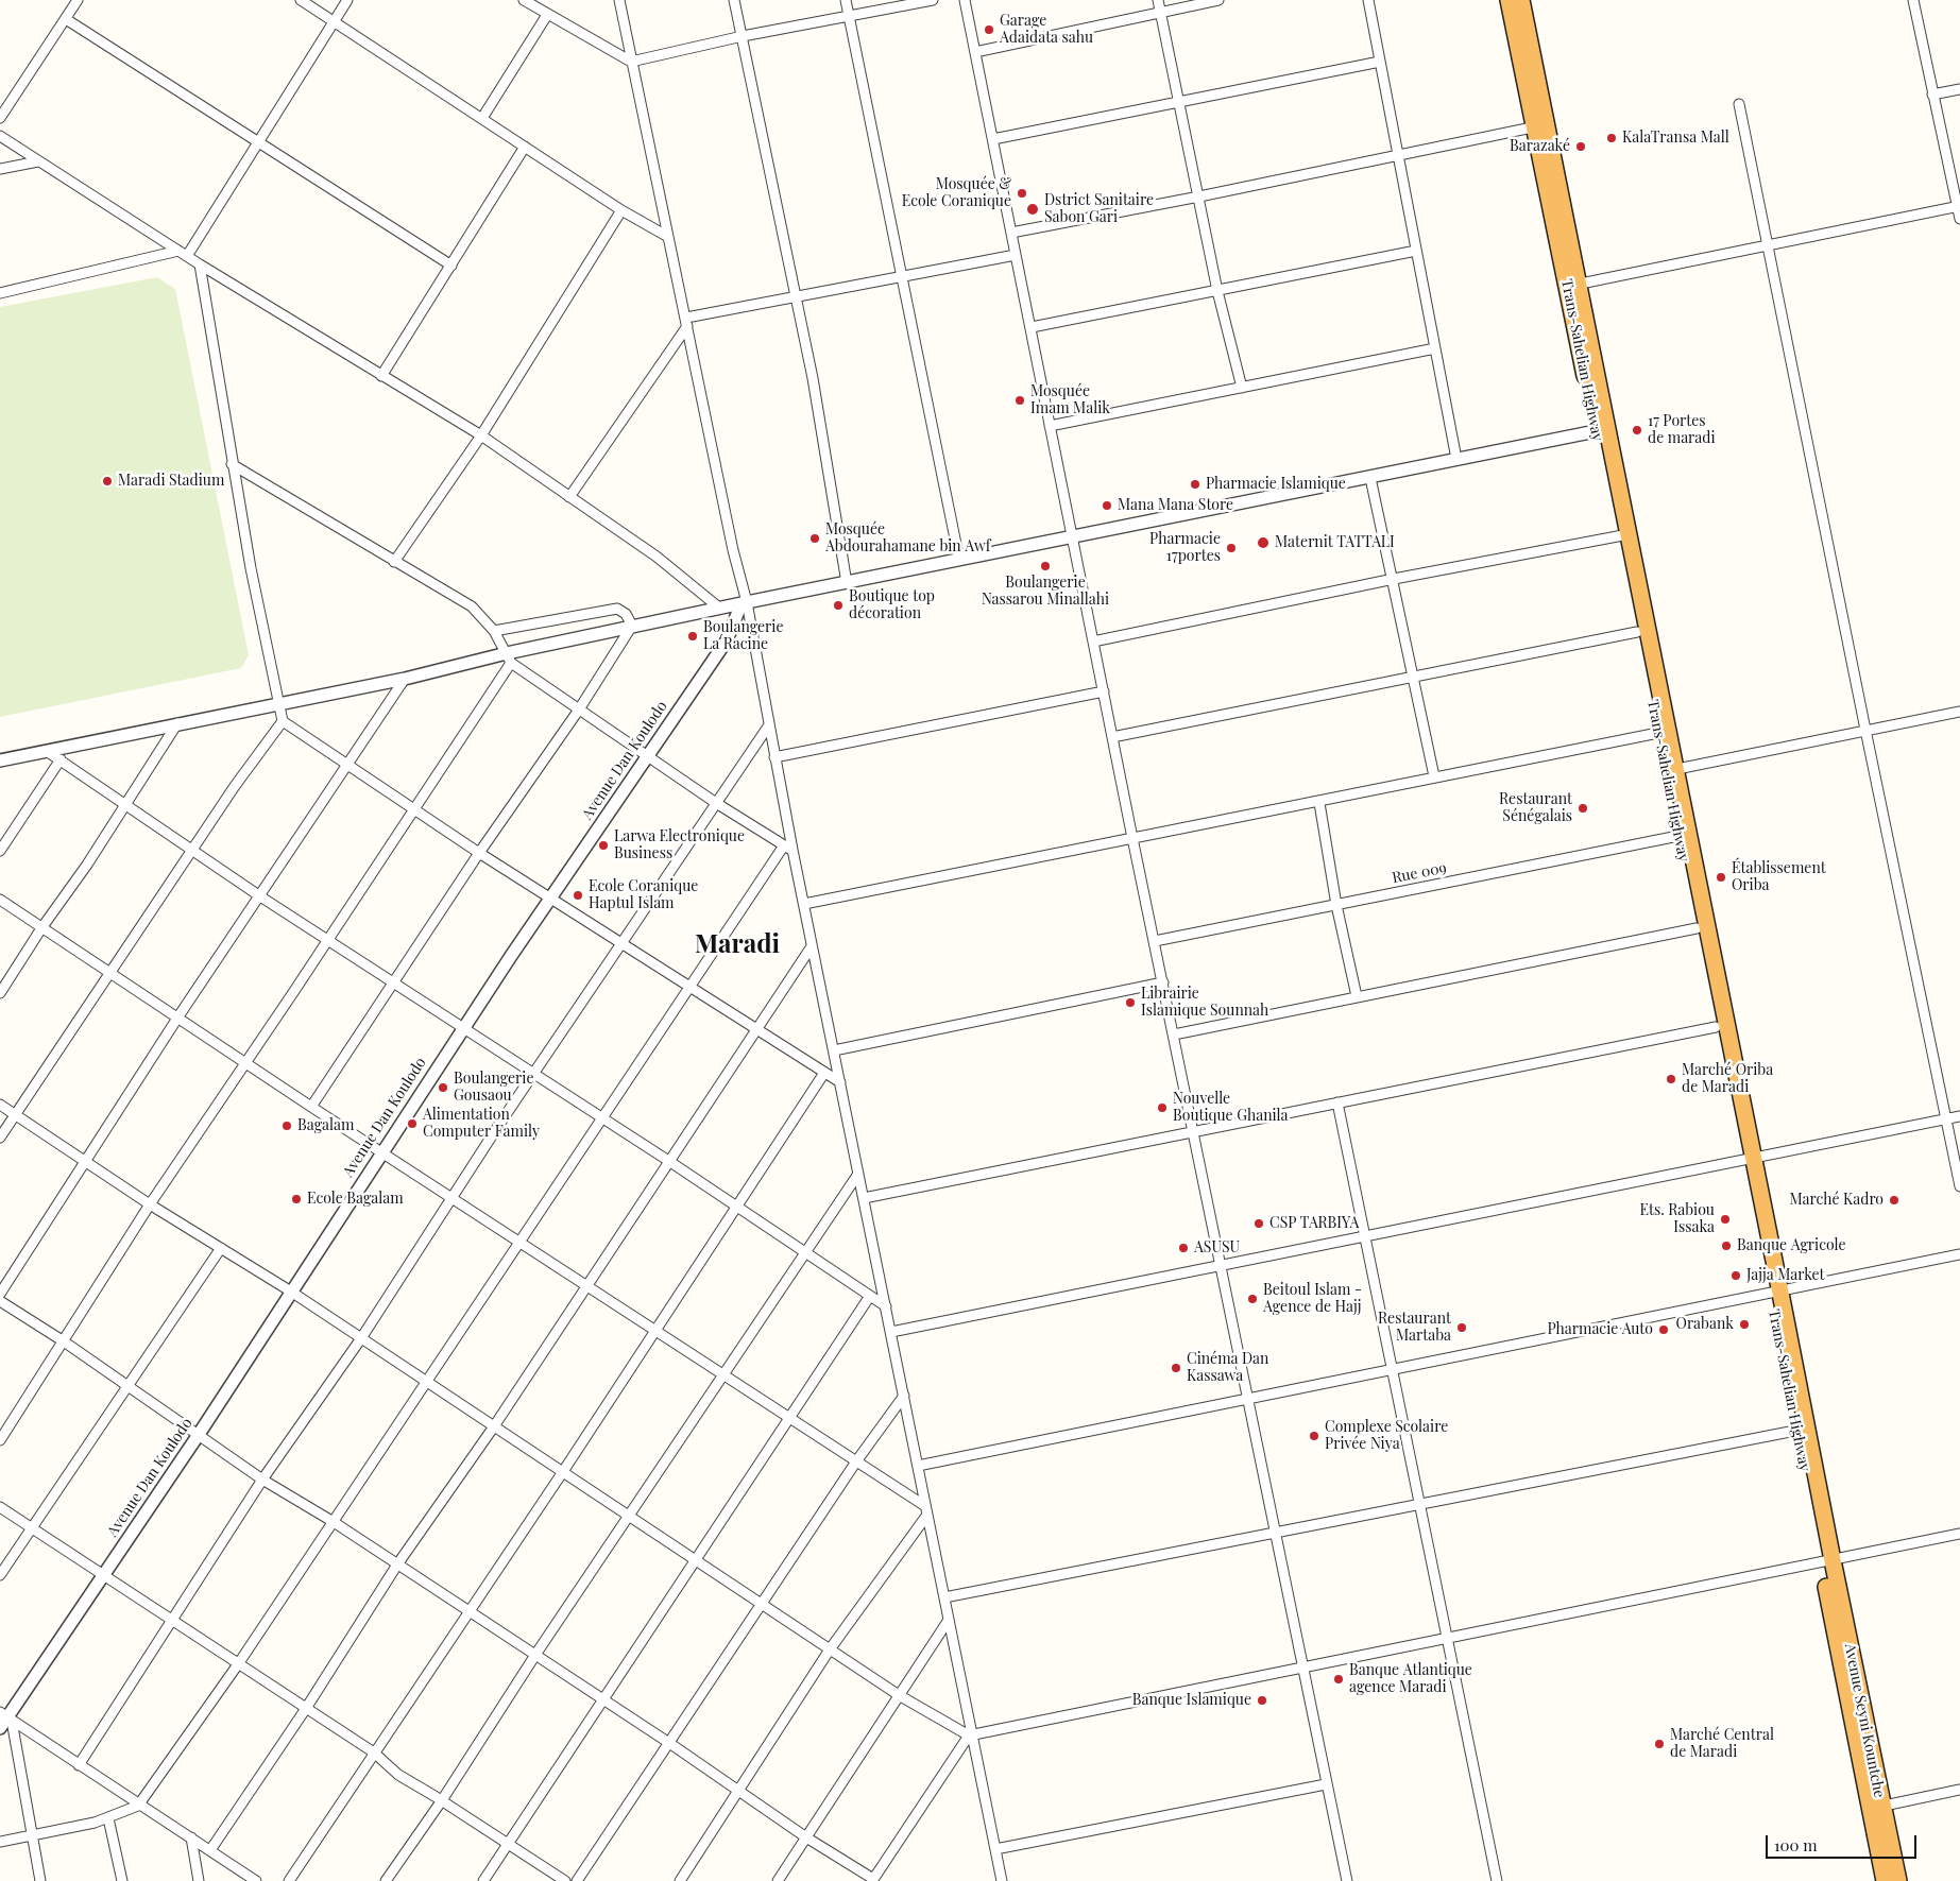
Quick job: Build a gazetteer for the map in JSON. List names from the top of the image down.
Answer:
{
  "streets": {
    "highway": ["Trans-Sahelian Highway", "Avenue Seyni Kountche"],
    "street": ["Avenue Dan Koulodo", "Rue 009"]
  },
  "crossings": [
    ["Trans-Sahelian Highway", "Rue 009"],
    ["Trans-Sahelian Highway", "Avenue Seyni Kountche"]
  ],
  "districts": ["Maradi"],
  "places": [
    "Garage Adaidata sahu",
    "KalaTransa Mall",
    "Barazaké",
    "Mosquée & Ecole Coranique",
    "Dstrict Sanitaire Sabon Gari",
    "Mosquée Imam Malik",
    "17 Portes de maradi",
    "Maradi Stadium",
    "Pharmacie Islamique",
    "Mana Mana Store",
    "Mosquée Abdourahamane bin Awf",
    "Maternit TATTALI",
    "Pharmacie 17portes",
    "Boulangerie Nassarou Minallahi",
    "Boutique top décoration",
    "Boulangerie La Racine",
    "Restaurant Sénégalais",
    "Larwa Electronique Business",
    "Établissement Oriba",
    "Ecole Coranique Haptul Islam",
    "Librairie Islamique Sounnah",
    "Marché Oriba de Maradi",
    "Boulangerie Gousaou",
    "Nouvelle Boutique Ghanila",
    "Alimentation Computer Family",
    "Bagalam",
    "Ecole Bagalam",
    "Marché Kadro",
    "Ets. Rabiou Issaka",
    "CSP TARBIYA",
    "Banque Agricole",
    "ASUSU",
    "Jajja Market",
    "Beitoul Islam - Agence de Hajj",
    "Orabank",
    "Restaurant Martaba",
    "Pharmacie Auto",
    "Cinéma Dan Kassawa",
    "Complexe Scolaire Privée Niya",
    "Banque Atlantique agence Maradi",
    "Banque Islamique",
    "Marché Central de Maradi"
  ],
  "scale_bar": "100 m"
}
